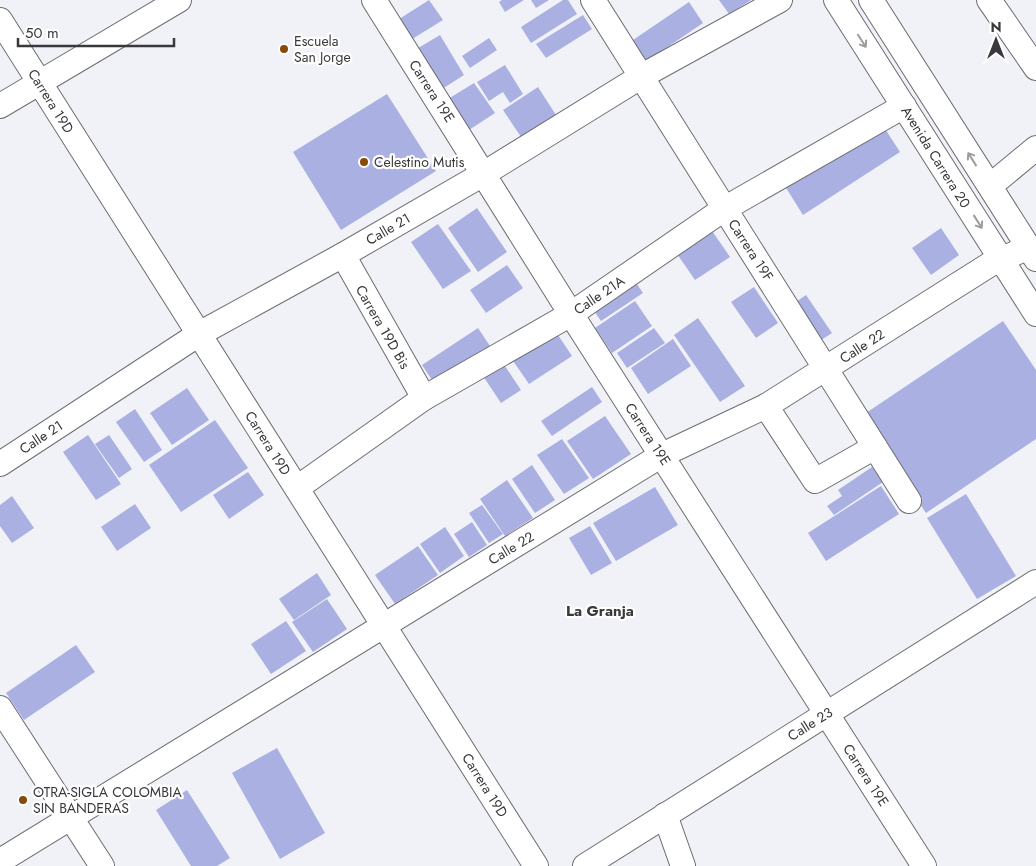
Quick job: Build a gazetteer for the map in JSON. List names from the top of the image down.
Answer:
{
  "streets": {
    "street": [
      "Carrera 19E",
      "Carrera 19D",
      "Avenida Carrera 20",
      "Calle 21",
      "Carrera 19F",
      "Calle 21A",
      "Carrera 19D Bis",
      "Calle 22",
      "Calle 23"
    ]
  },
  "crossings": [
    ["Carrera 19E", "Calle 21"],
    ["Carrera 19E", "Calle 21A"],
    ["Carrera 19E", "Calle 22"],
    ["Carrera 19E", "Calle 23"],
    ["Carrera 19D", "Calle 21"],
    ["Carrera 19D", "Calle 21A"],
    ["Carrera 19D", "Calle 22"],
    ["Avenida Carrera 20", "Calle 21A"],
    ["Avenida Carrera 20", "Calle 22"],
    ["Calle 21", "Carrera 19F"],
    ["Calle 21", "Carrera 19D Bis"],
    ["Carrera 19F", "Calle 21A"],
    ["Carrera 19F", "Calle 22"],
    ["Calle 21A", "Carrera 19D Bis"]
  ],
  "districts": ["La Granja"],
  "places": ["Escuela San Jorge", "Celestino Mutis", "OTRA-SIGLA COLOMBIA SIN BANDERAS"],
  "scale_bar": "50 m",
  "north": "top"
}
